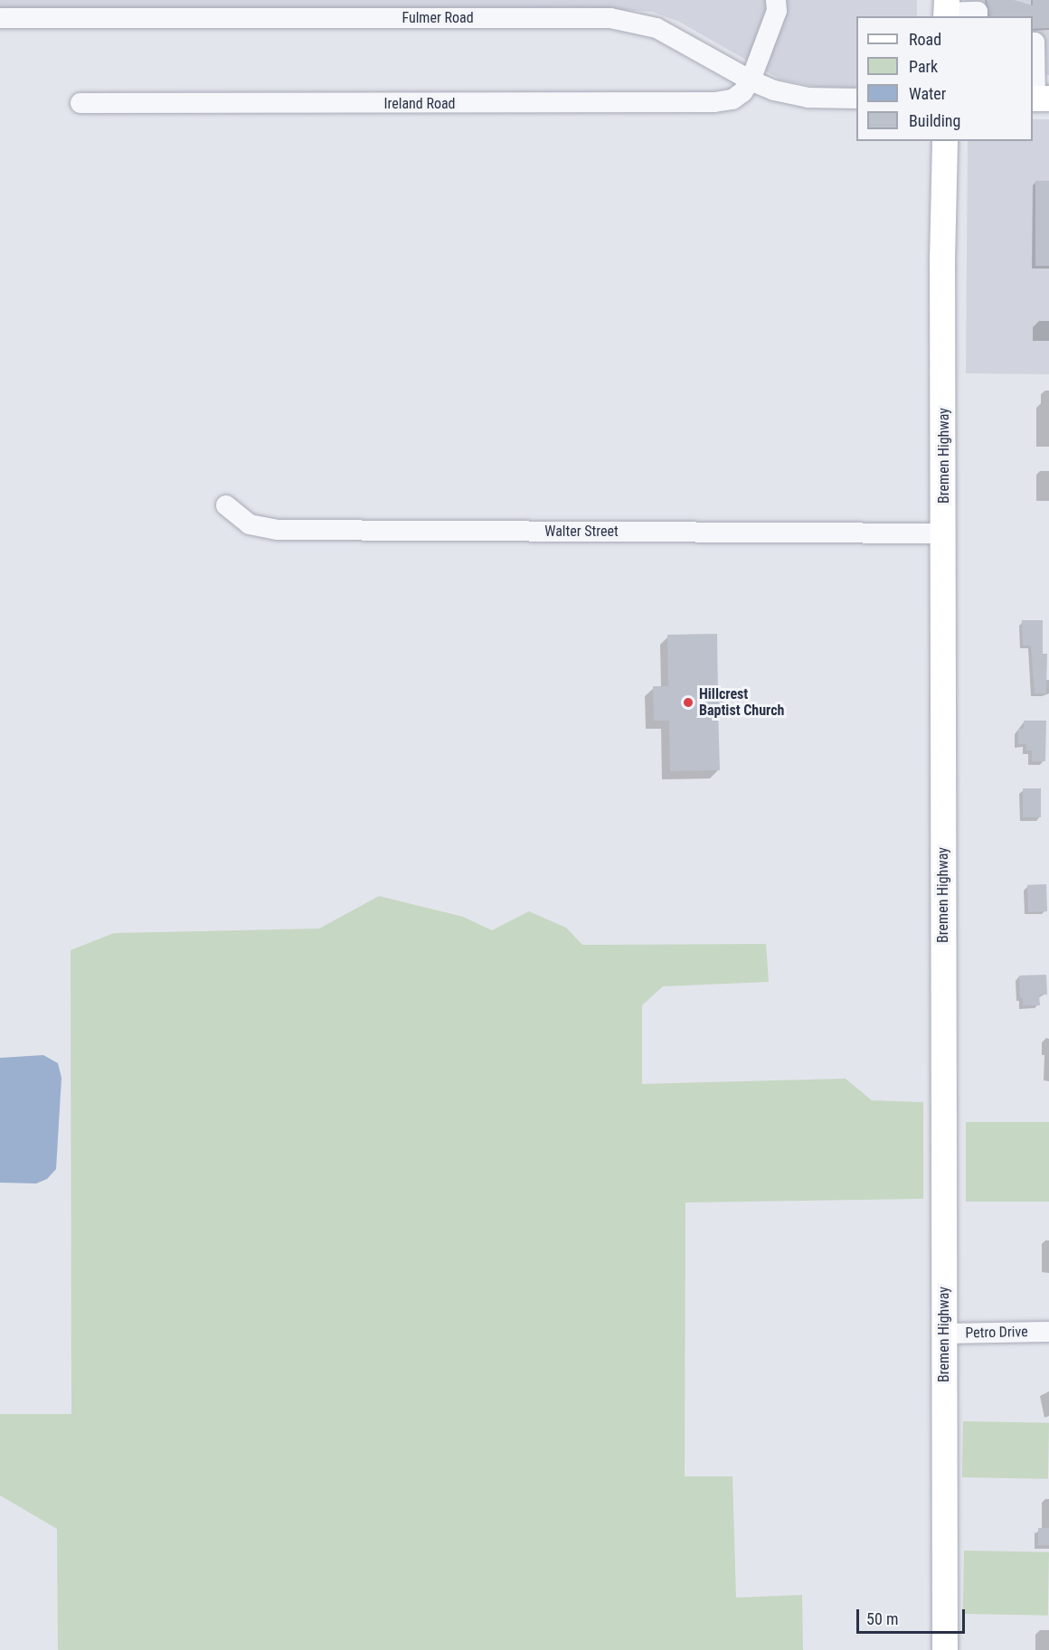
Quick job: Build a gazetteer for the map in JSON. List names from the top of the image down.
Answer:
{
  "streets": {
    "main road": ["Bremen Highway"],
    "street": [
      "Fulmer Road",
      "Ireland Road",
      "Walter Street",
      "Petro Drive"
    ]
  },
  "crossings": [
    ["Fulmer Road", "Ireland Road"],
    ["Bremen Highway", "Walter Street"],
    ["Bremen Highway", "Petro Drive"]
  ],
  "places": ["Hillcrest Baptist Church"],
  "legend": [
    "Road",
    "Park",
    "Water",
    "Building"
  ],
  "scale_bar": "50 m"
}
